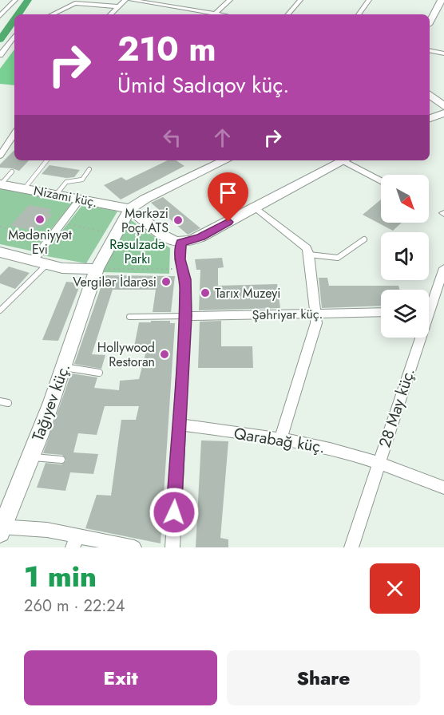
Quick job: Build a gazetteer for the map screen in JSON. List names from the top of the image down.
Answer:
{
  "streets": {
    "main road": ["Nizami küç.", "Tağıyev küç."],
    "street": ["Şəhriyar küç.", "28 May küç.", "Qarabağ küç."]
  },
  "crossings": [
    ["Nizami küç.", "Tağıyev küç."],
    ["28 May küç.", "Qarabağ küç."]
  ],
  "parks": ["Rəsulzadə Parkı"],
  "places": [
    "Mədəniyyət Evi",
    "Mərkəzi Poçt ATS",
    "Vergilər İdarəsi",
    "Tarıx Muzeyi",
    "Hollywood Restoran"
  ],
  "north": "bottom right",
  "page": {
    "turn": ["210 m", "Ümid Sadıqov küç."],
    "heading": ["1 min", "260 m · 22:24"],
    "buttons": ["Exit", "Share"]
  }
}
